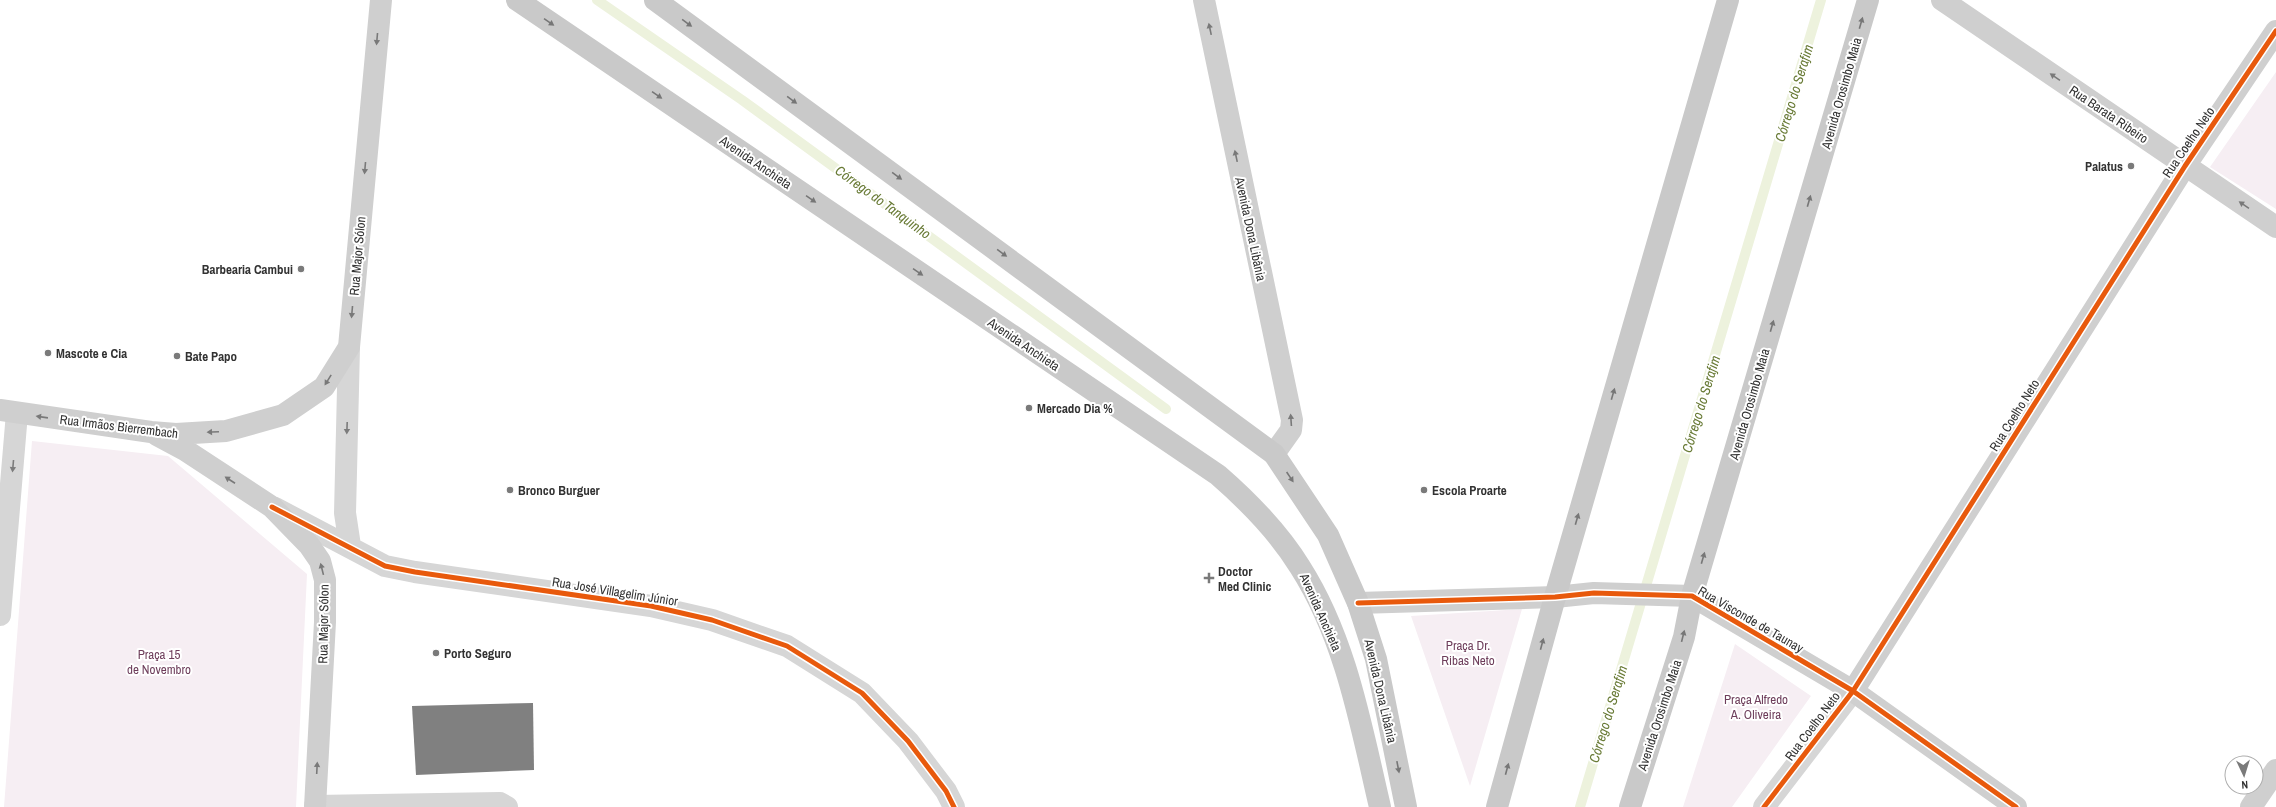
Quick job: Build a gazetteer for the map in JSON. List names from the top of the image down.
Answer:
{
  "streets": {
    "main road": ["Avenida Orosimbo Maia", "Avenida Anchieta", "Avenida Dona Libânia"],
    "street": [
      "Rua Barata Ribeiro",
      "Rua Coelho Neto",
      "Rua Major Sólon",
      "Rua Irmãos Bierrembach",
      "Rua José Villagelim Júnior",
      "Rua Visconde de Taunay"
    ]
  },
  "crossings": [
    ["Avenida Orosimbo Maia", "Rua Visconde de Taunay"],
    ["Rua Barata Ribeiro", "Rua Coelho Neto"],
    ["Rua Coelho Neto", "Rua Visconde de Taunay"],
    ["Avenida Dona Libânia", "Rua Visconde de Taunay"],
    ["Rua Major Sólon", "Rua Irmãos Bierrembach"],
    ["Rua Major Sólon", "Rua José Villagelim Júnior"]
  ],
  "one_way": ["Rua Barata Ribeiro", "Rua Irmãos Bierrembach"],
  "water": ["Córrego do Serafim", "Córrego do Tanquinho"],
  "parks": ["Praça Dr. Ribas Neto", "Praça 15 de Novembro", "Praça Alfredo A. Oliveira"],
  "places": {
    "other": [
      "Palatus",
      "Barbearia Cambui",
      "Mascote e Cia",
      "Bate Papo",
      "Mercado Dia %",
      "Bronco Burguer",
      "Escola Proarte",
      "Porto Seguro"
    ],
    "health": ["Doctor Med Clinic"]
  },
  "north": "bottom"
}
